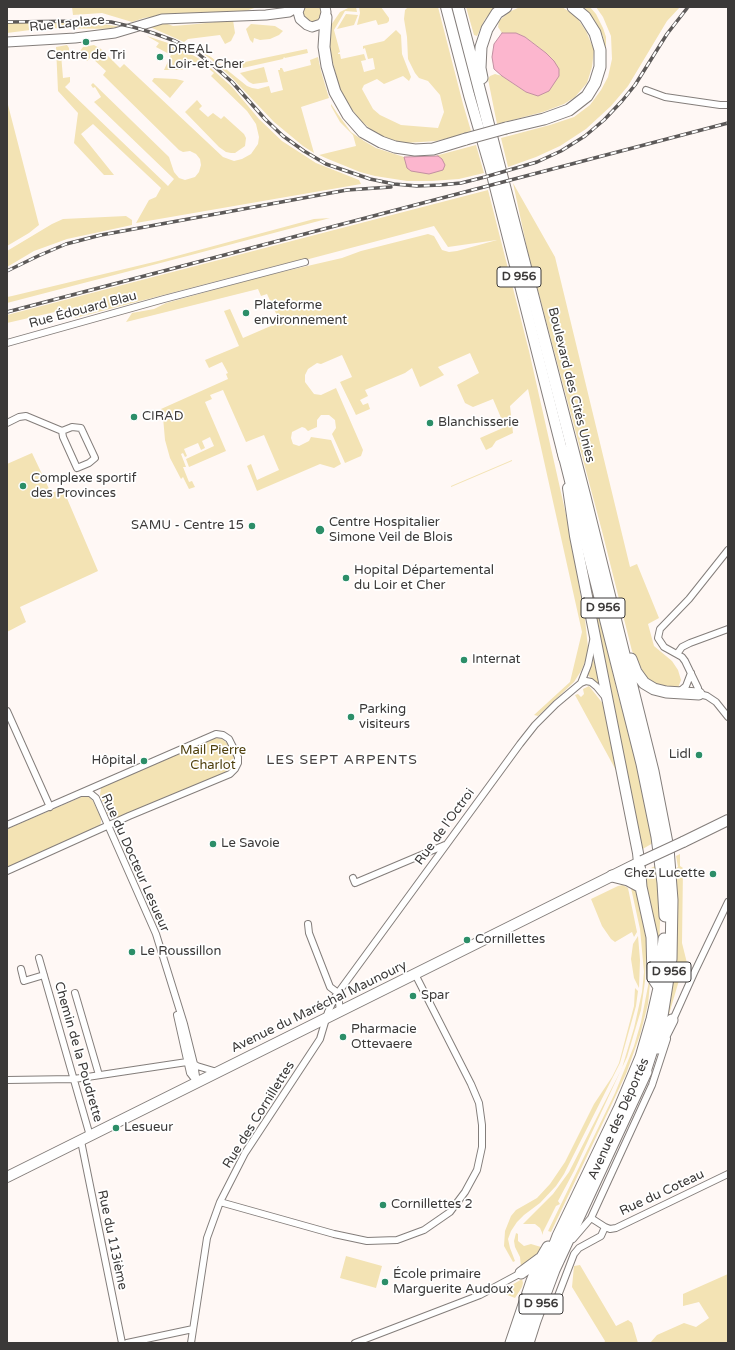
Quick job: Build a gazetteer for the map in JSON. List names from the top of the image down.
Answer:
{
  "streets": {
    "highway": ["D 956", "Boulevard des Cités Unies", "Avenue des Déportés"],
    "main road": ["Avenue du Maréchal Maunoury"],
    "street": [
      "Rue Laplace",
      "Rue Édouard Blau",
      "Rue de l'Octroi",
      "Rue du Docteur Lesueur",
      "Chemin de la Poudrette",
      "Rue des Cornillettes",
      "Rue du Coteau",
      "Rue du 113ième"
    ]
  },
  "crossings": [
    ["D 956", "Boulevard des Cités Unies"],
    ["D 956", "Avenue du Maréchal Maunoury"],
    ["D 956", "Avenue des Déportés"],
    ["Boulevard des Cités Unies", "Avenue des Déportés"],
    ["Rue de l'Octroi", "Avenue du Maréchal Maunoury"],
    ["Rue de l'Octroi", "Rue des Cornillettes"],
    ["Rue du Docteur Lesueur", "Avenue du Maréchal Maunoury"],
    ["Avenue du Maréchal Maunoury", "Chemin de la Poudrette"],
    ["Avenue du Maréchal Maunoury", "Rue des Cornillettes"],
    ["Avenue du Maréchal Maunoury", "Rue du 113ième"]
  ],
  "districts": ["LES SEPT ARPENTS"],
  "parks": ["Mail Pierre Charlot"],
  "places": [
    "Centre de Tri",
    "DREAL Loir-et-Cher",
    "Plateforme environnement",
    "CIRAD",
    "Blanchisserie",
    "Complexe sportif des Provinces",
    "SAMU - Centre 15",
    "Centre Hospitalier Simone Veil de Blois",
    "Hopital Départemental du Loir et Cher",
    "Internat",
    "Parking visiteurs",
    "Lidl",
    "Hôpital",
    "Le Savoie",
    "Chez Lucette",
    "Cornillettes",
    "Le Roussillon",
    "Spar",
    "Pharmacie Ottevaere",
    "Lesueur",
    "Cornillettes 2",
    "École primaire Marguerite Audoux"
  ]
}
